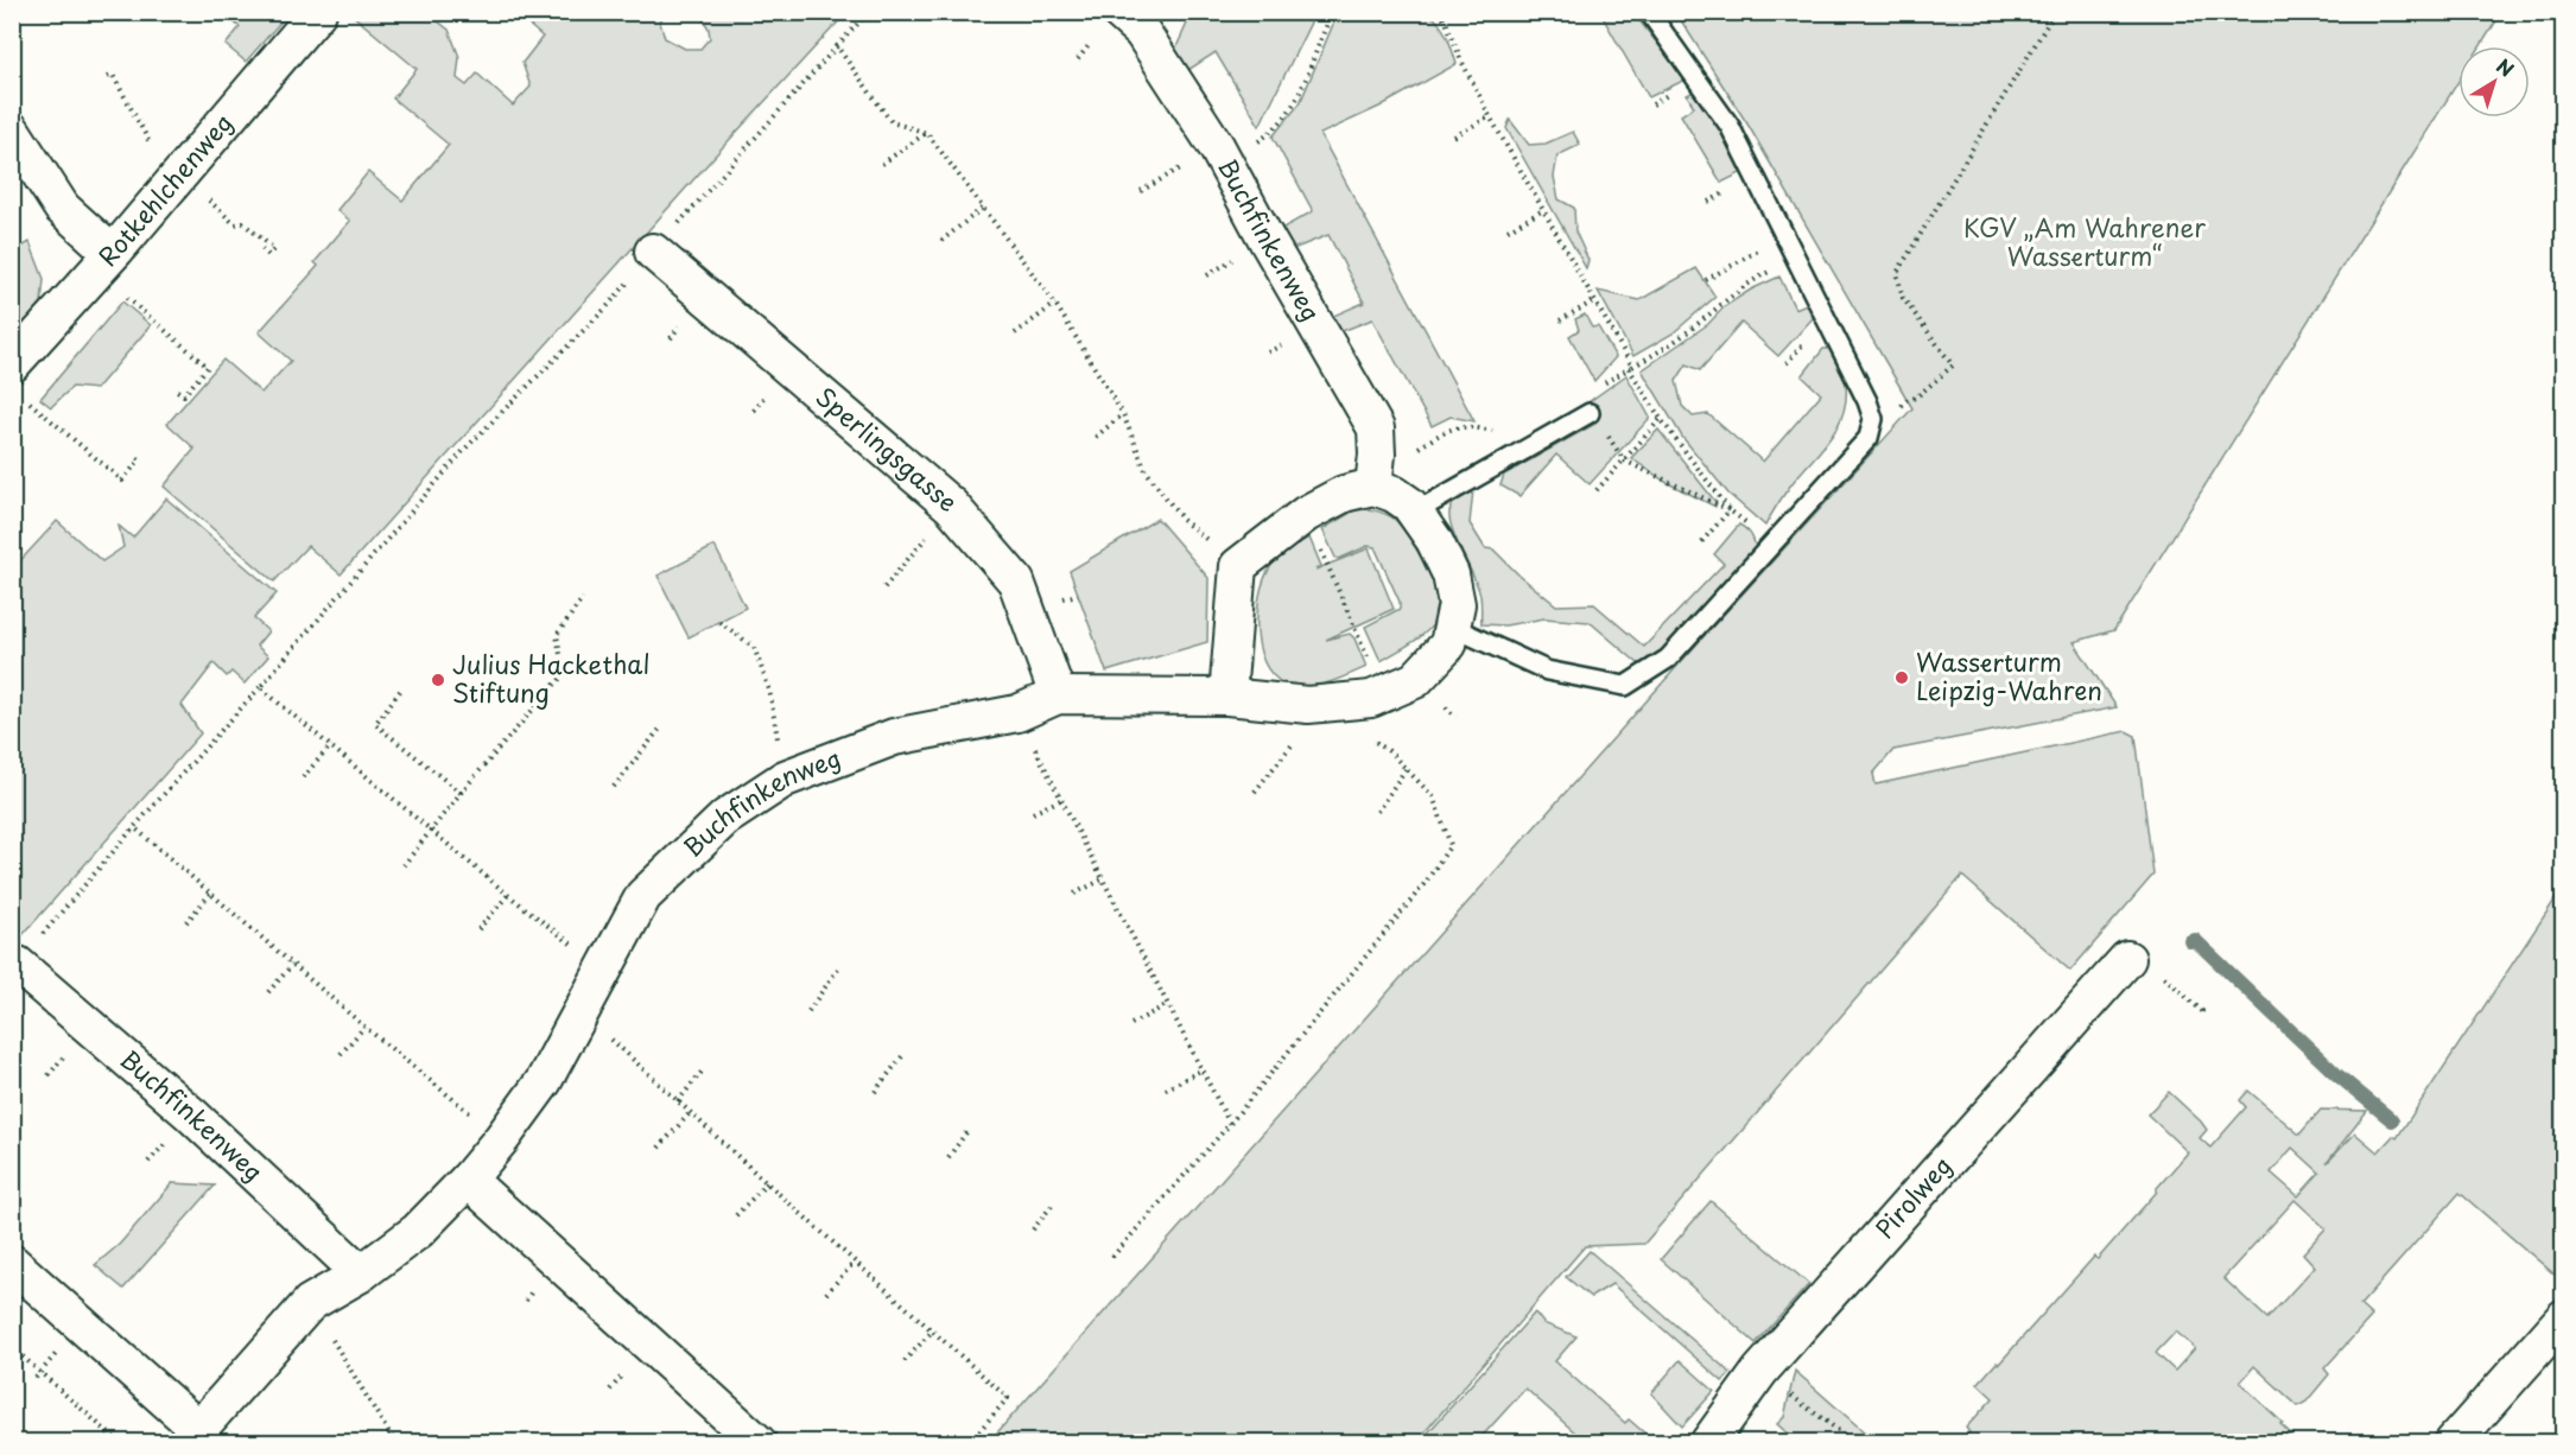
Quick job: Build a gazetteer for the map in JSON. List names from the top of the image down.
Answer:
{
  "streets": {
    "street": [
      "Rotkehlchenweg",
      "Buchfinkenweg",
      "Sperlingsgasse",
      "Pirolweg"
    ]
  },
  "crossings": [
    ["Buchfinkenweg", "Sperlingsgasse"]
  ],
  "parks": ["KGV „Am Wahrener Wasserturm“"],
  "places": ["Wasserturm Leipzig-Wahren", "Julius Hackethal Stiftung"],
  "north": "top right"
}
